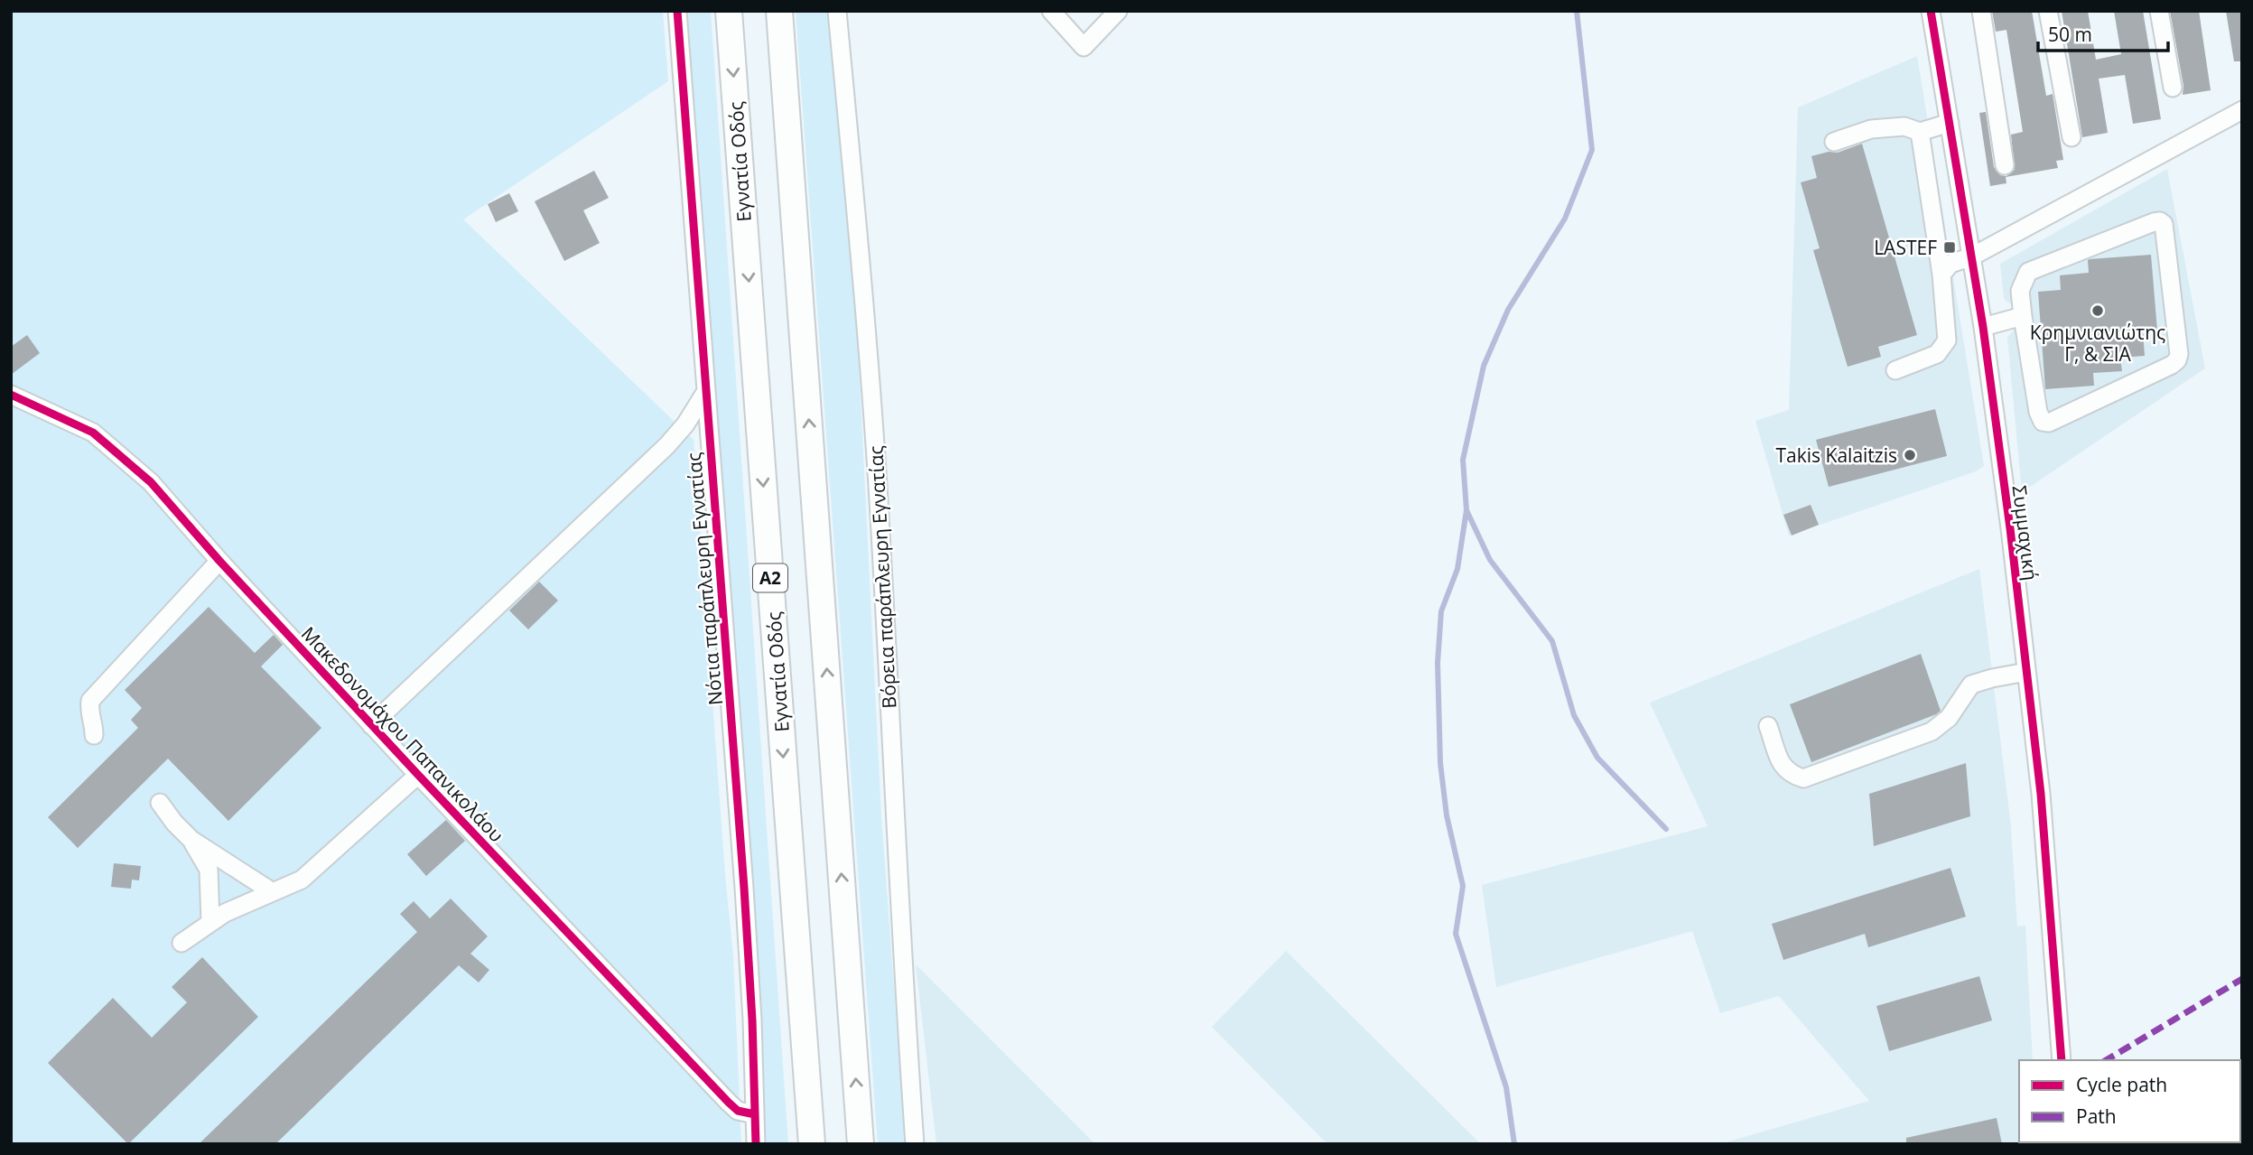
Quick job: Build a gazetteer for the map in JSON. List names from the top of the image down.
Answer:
{
  "streets": {
    "highway": ["Εγνατία Οδός", "Α2"],
    "street": [
      "Συμμαχική",
      "Βόρεια παράπλευρη Εγνατίας",
      "Νότια παράπλευρη Εγνατίας",
      "Μακεδονομάχου Παπανικολάου"
    ]
  },
  "crossings": [
    ["Νότια παράπλευρη Εγνατίας", "Μακεδονομάχου Παπανικολάου"]
  ],
  "places": {
    "transit": ["LASTEF"],
    "other": ["Κρημνιανιώτης Γ, & ΣΙΑ", "Takis Kalaitzis"]
  },
  "legend": ["Cycle path", "Path"],
  "scale_bar": "50 m"
}
